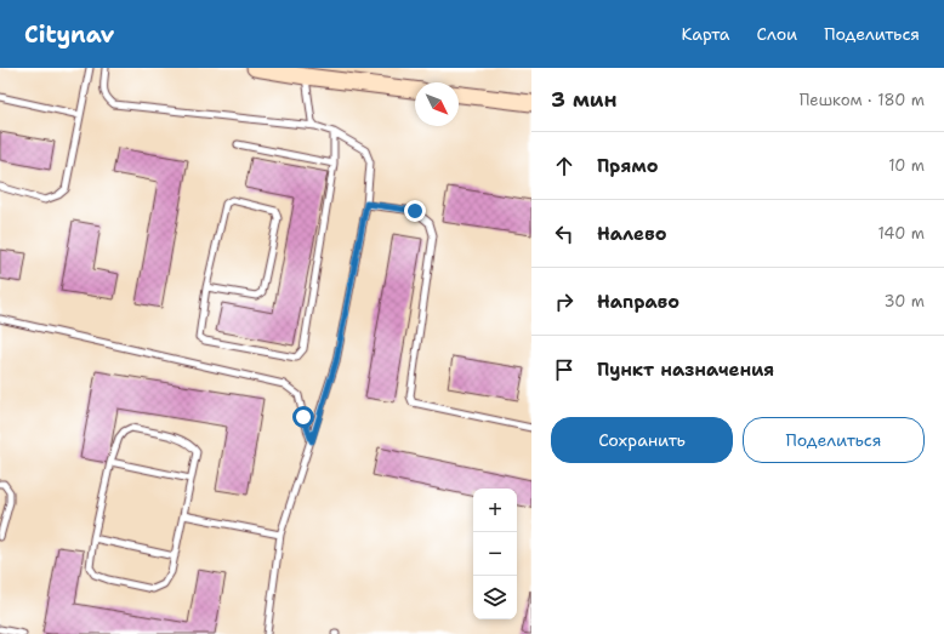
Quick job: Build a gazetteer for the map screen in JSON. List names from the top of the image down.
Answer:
{
  "north": "bottom right",
  "page": {
    "header": "Citynav",
    "nav": ["Карта", "Слои", "Поделиться"],
    "heading": ["3 мин", "Пешком · 180 m"],
    "list": [
      ["Прямо", "10 m"],
      ["Налево", "140 m"],
      ["Направо", "30 m"],
      "Пункт назначения"
    ],
    "buttons": ["Сохранить", "Поделиться"],
    "map_buttons": ["+", "−"]
  }
}
